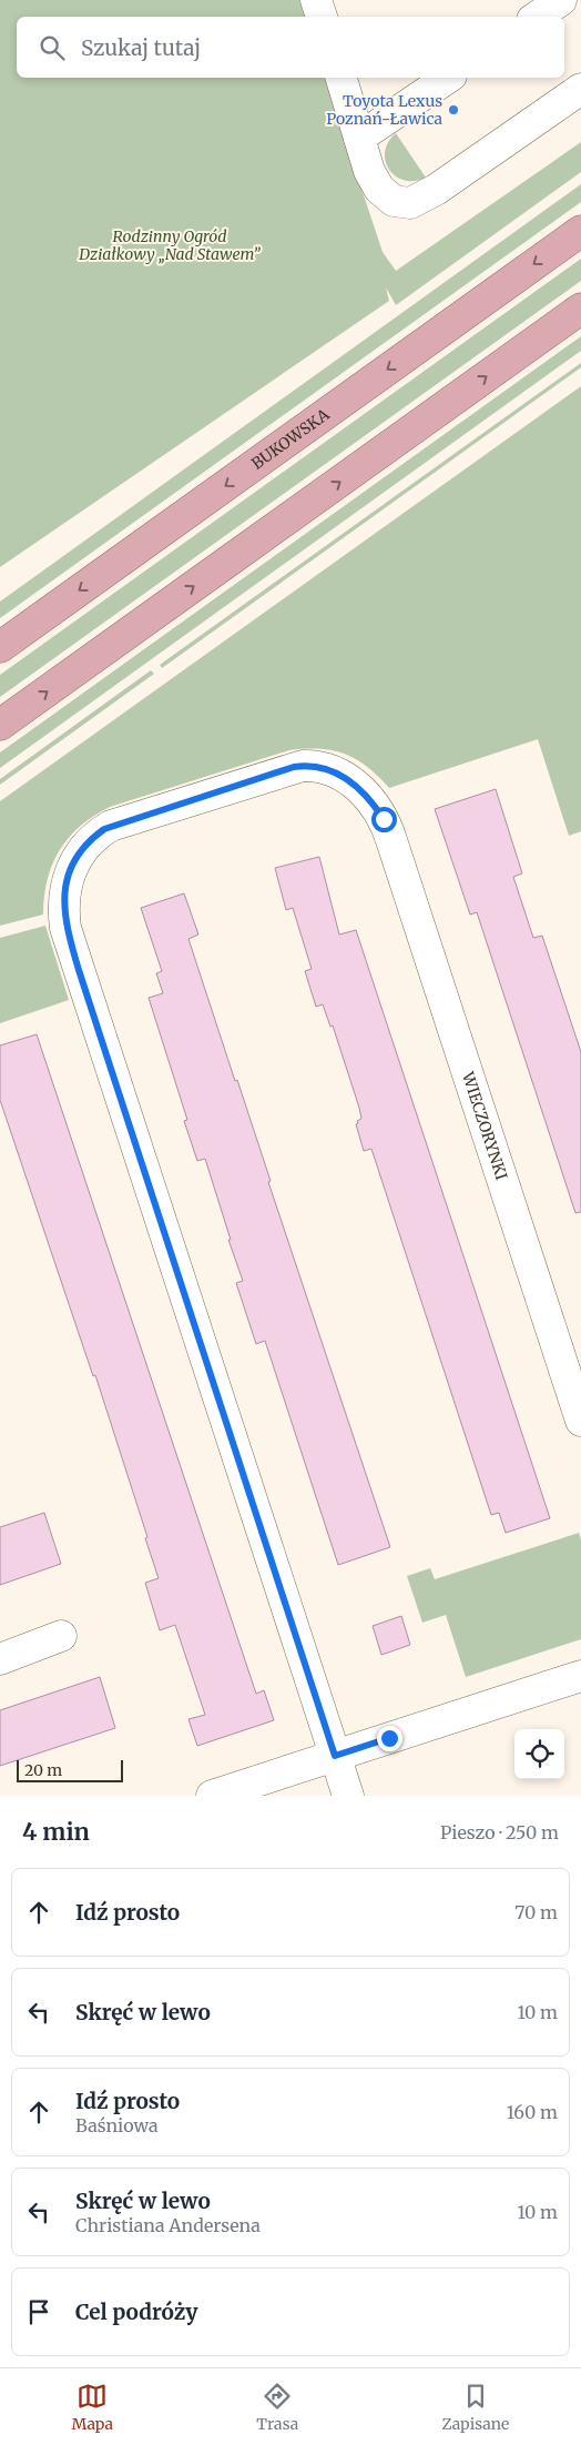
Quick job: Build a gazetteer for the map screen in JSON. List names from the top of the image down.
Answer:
{
  "streets": {
    "main road": ["BUKOWSKA"],
    "street": ["WIECZORYNKI"]
  },
  "parks": ["Rodzinny Ogród Działkowy „Nad Stawem”"],
  "places": ["Toyota Lexus Poznań-Ławica"],
  "scale_bar": "20 m",
  "page": {
    "search": "Szukaj tutaj",
    "scale": "20 m",
    "heading": ["4 min", "Pieszo · 250 m"],
    "list": [
      ["Idź prosto", "70 m"],
      ["Skręć w lewo", "10 m"],
      ["Idź prosto", "Baśniowa", "160 m"],
      ["Skręć w lewo", "Christiana Andersena", "10 m"],
      "Cel podróży"
    ],
    "nav": ["Mapa", "Trasa", "Zapisane"]
  }
}
